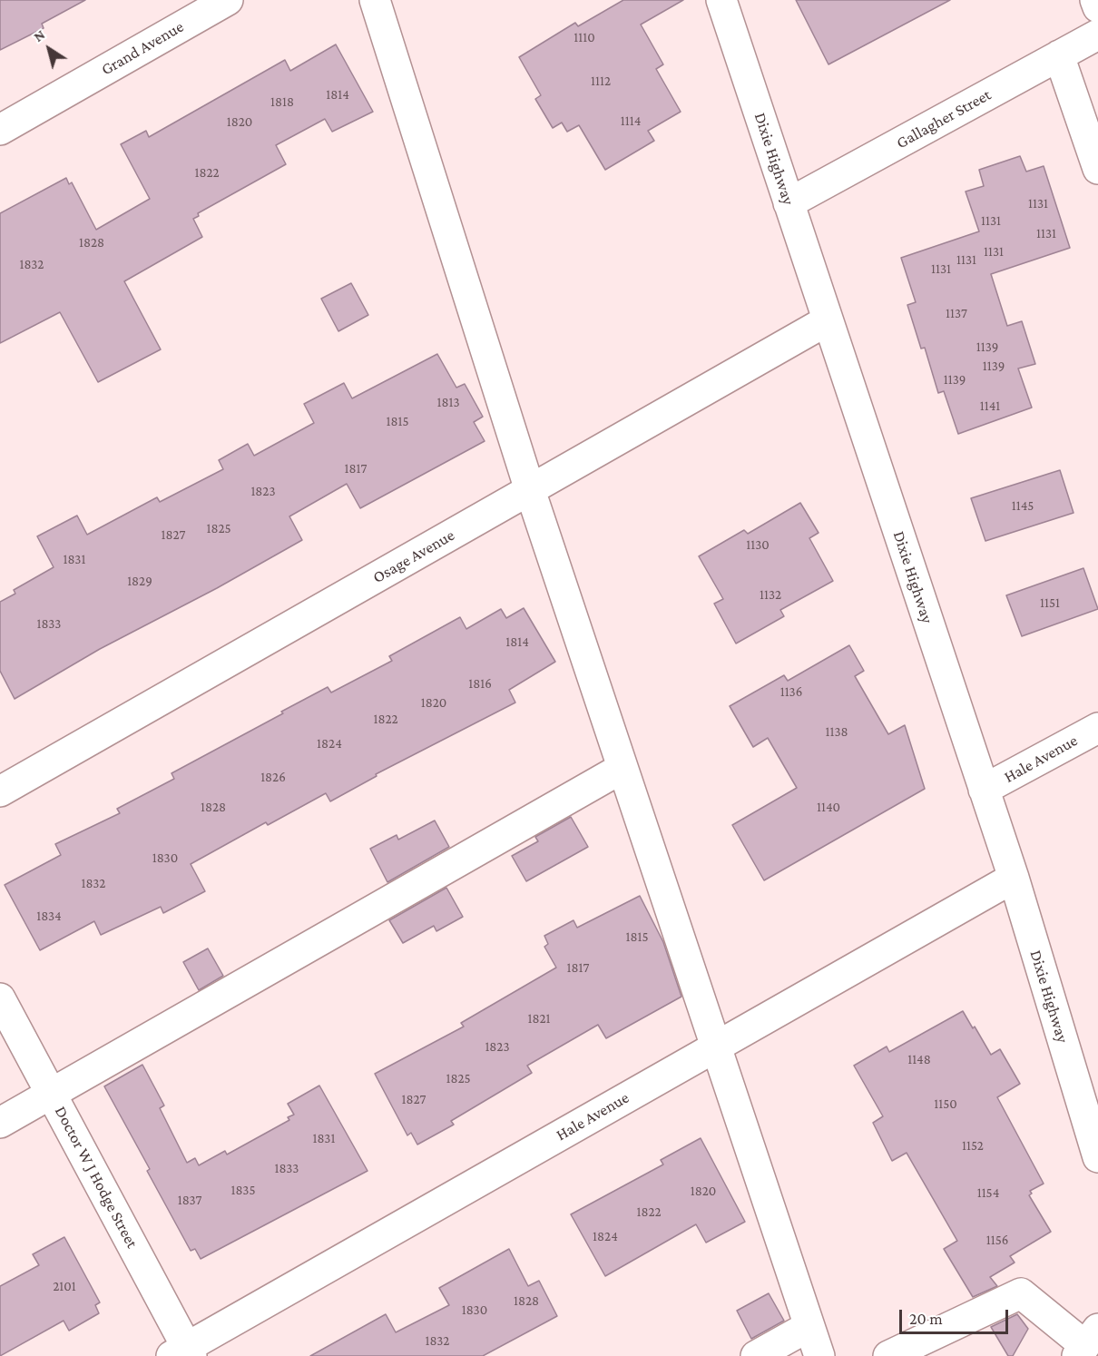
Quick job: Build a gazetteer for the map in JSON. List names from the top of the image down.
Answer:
{
  "streets": {
    "street": [
      "Grand Avenue",
      "Gallagher Street",
      "Dixie Highway",
      "Osage Avenue",
      "Hale Avenue",
      "Doctor W J Hodge Street"
    ]
  },
  "crossings": [
    ["Gallagher Street", "Dixie Highway"],
    ["Dixie Highway", "Osage Avenue"],
    ["Dixie Highway", "Hale Avenue"],
    ["Hale Avenue", "Doctor W J Hodge Street"]
  ],
  "house_numbers": [
    "1110",
    "1112",
    "1814",
    "1818",
    "1114",
    "1820",
    "1822",
    "1131",
    "1131",
    "1131",
    "1828",
    "1131",
    "1131",
    "1832",
    "1131",
    "1137",
    "1139",
    "1139",
    "1139",
    "1813",
    "1141",
    "1815",
    "1817",
    "1823",
    "1145",
    "1825",
    "1827",
    "1130",
    "1831",
    "1829",
    "1132",
    "1151",
    "1833",
    "1814",
    "1816",
    "1136",
    "1820",
    "1822",
    "1138",
    "1824",
    "1826",
    "1828",
    "1140",
    "1830",
    "1832",
    "1834",
    "1815",
    "1817",
    "1821",
    "1823",
    "1148",
    "1825",
    "1827",
    "1150",
    "1831",
    "1152",
    "1833",
    "1835",
    "1820",
    "1154",
    "1837",
    "1822",
    "1824",
    "1156",
    "2101",
    "1828",
    "1830",
    "1832"
  ],
  "scale_bar": "20 m",
  "north": "top left"
}
